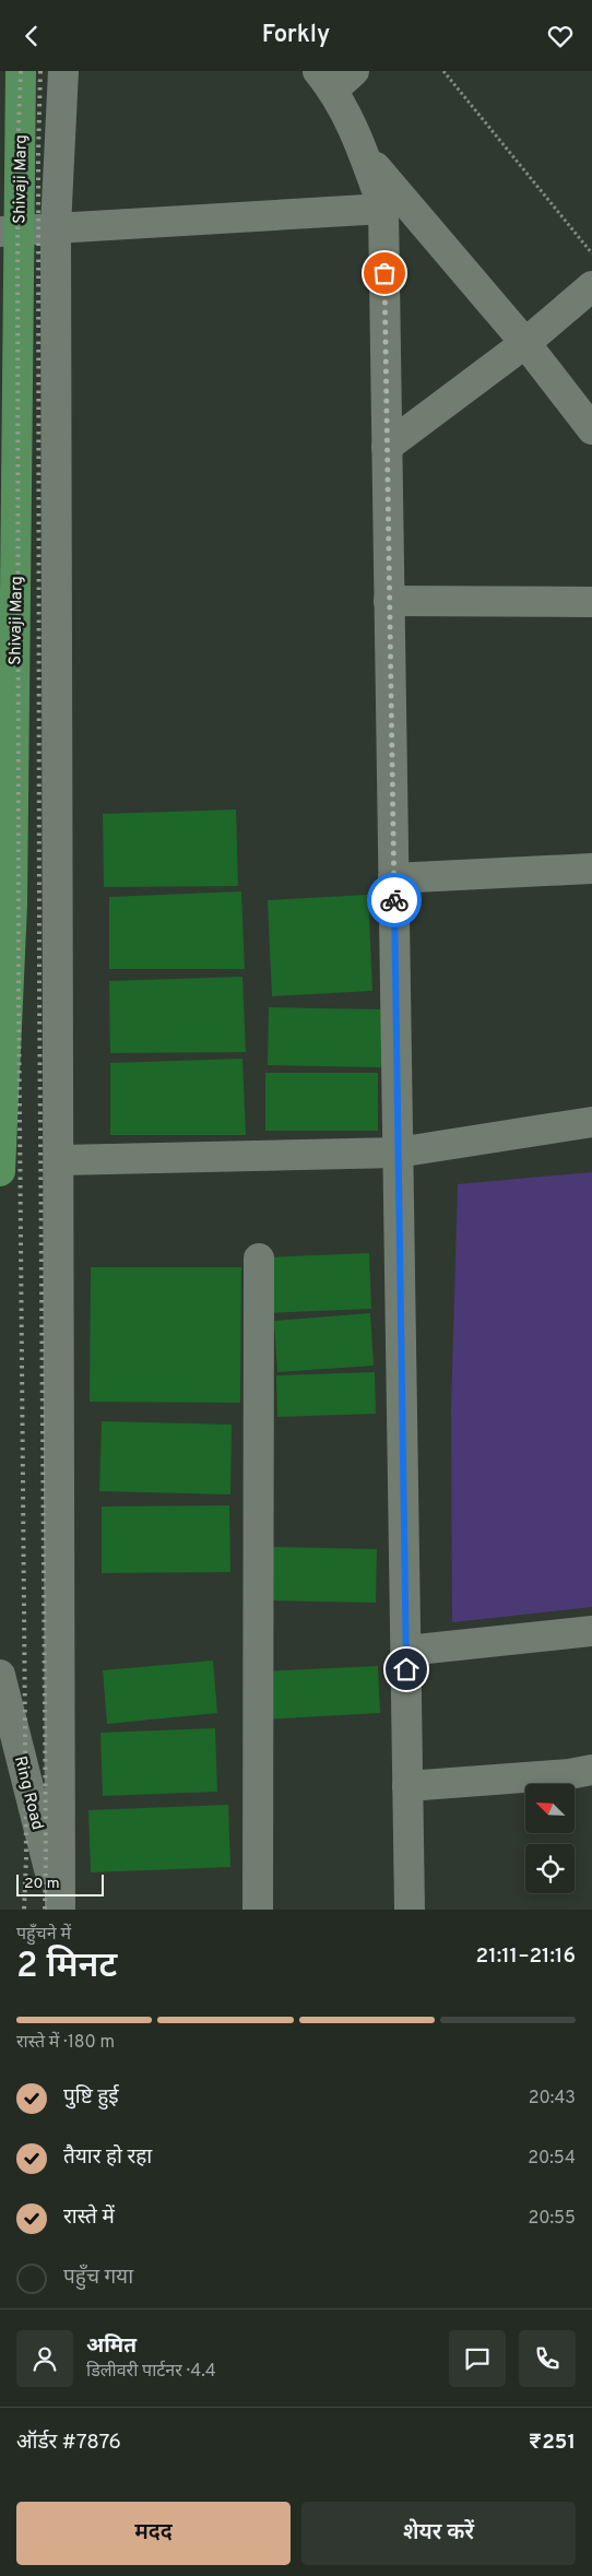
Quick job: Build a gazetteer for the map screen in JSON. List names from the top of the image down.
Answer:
{
  "streets": {
    "main road": ["Shivaji Marg"],
    "street": ["Ring Road"]
  },
  "scale_bar": "20 m",
  "north": "top left",
  "page": {
    "header": "Forkly",
    "scale": "20 m",
    "heading": ["2 मिनट", "पहुँचने में", "21:11–21:16"],
    "panel": [
      "अमित",
      "डिलीवरी पार्टनर · 4.4",
      "ऑर्डर #7876",
      "₹251"
    ],
    "bar": "रास्ते में · 180 m",
    "list": [
      ["पुष्टि हुई", "20:43"],
      ["तैयार हो रहा", "20:54"],
      ["रास्ते में", "20:55"],
      "पहुँच गया"
    ],
    "buttons": ["मदद", "शेयर करें"]
  }
}
